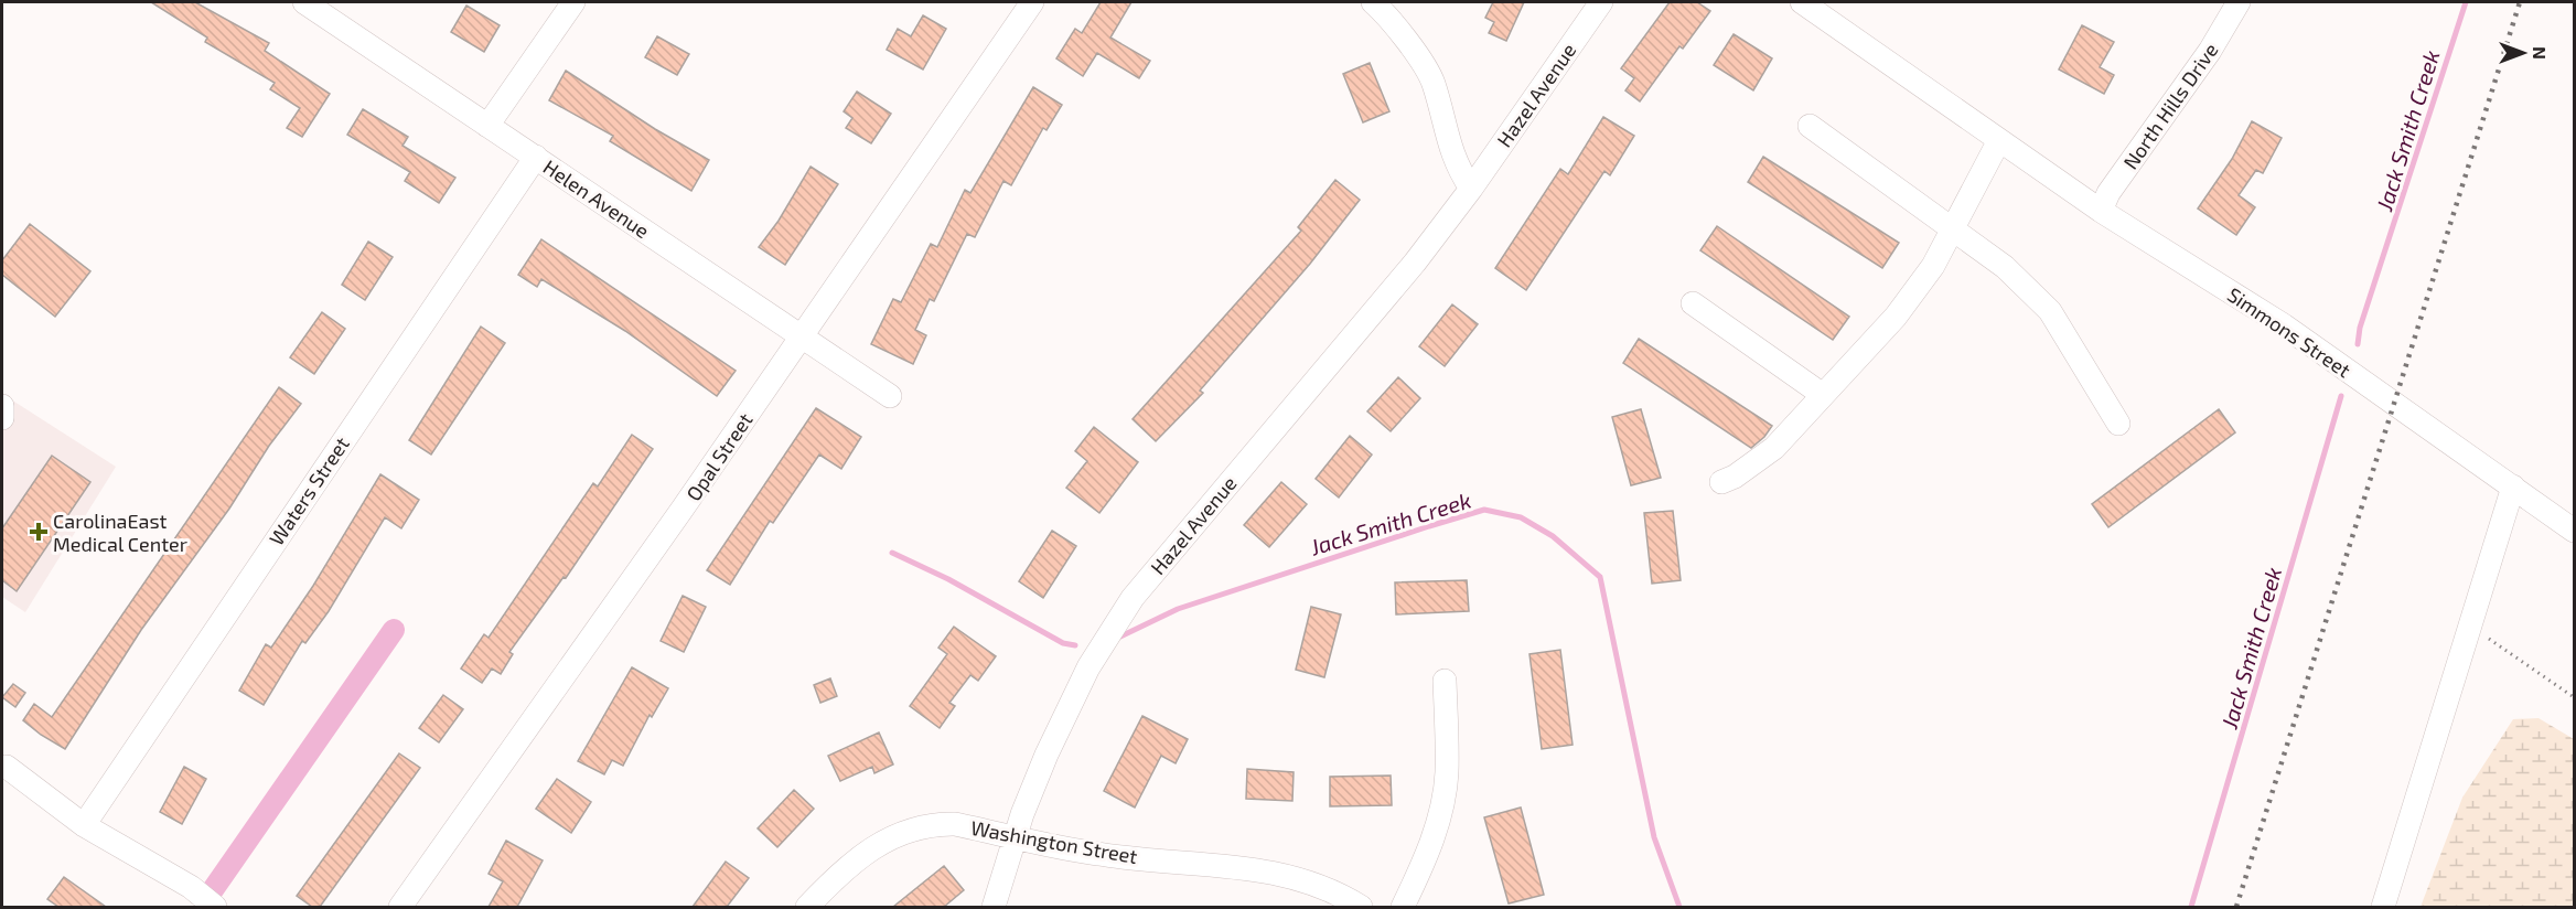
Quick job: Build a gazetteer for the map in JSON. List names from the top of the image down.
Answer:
{
  "streets": {
    "street": [
      "Hazel Avenue",
      "North Hills Drive",
      "Helen Avenue",
      "Simmons Street",
      "Opal Street",
      "Waters Street",
      "Washington Street"
    ]
  },
  "crossings": [
    ["Hazel Avenue", "Washington Street"],
    ["North Hills Drive", "Simmons Street"],
    ["Helen Avenue", "Opal Street"],
    ["Helen Avenue", "Waters Street"]
  ],
  "water": ["Jack Smith Creek"],
  "places": {
    "health": ["CarolinaEast Medical Center"]
  },
  "north": "right"
}
